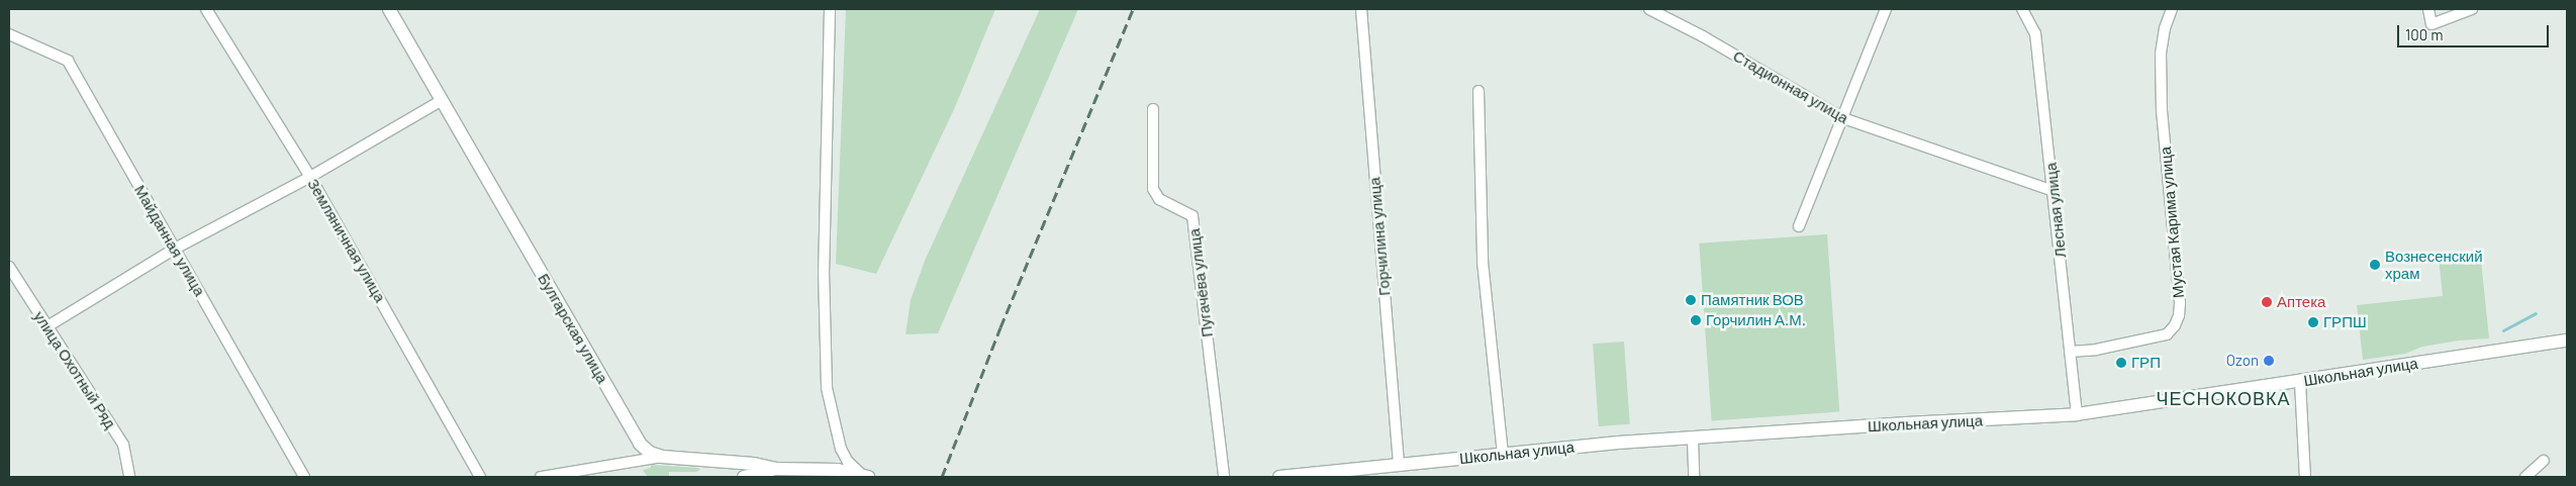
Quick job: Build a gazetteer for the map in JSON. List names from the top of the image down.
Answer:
{
  "streets": {
    "street": [
      "Стадионная улица",
      "Лесная улица",
      "Мустая Карима улица",
      "Горчилина улица",
      "Майданная улица",
      "Земляничная улица",
      "Пугачёва улица",
      "Булгарская улица",
      "улица Охотный Ряд",
      "Школьная улица"
    ]
  },
  "crossings": [
    ["Стадионная улица", "Лесная улица"],
    ["Лесная улица", "Мустая Карима улица"],
    ["Лесная улица", "Школьная улица"],
    ["Горчилина улица", "Школьная улица"]
  ],
  "districts": ["ЧЕСНОКОВКА"],
  "places": [
    "Вознесенский храм",
    "Памятник ВОВ",
    "Аптека",
    "Горчилин А.М.",
    "ГРПШ",
    "Ozon",
    "ГРП"
  ],
  "scale_bar": "100 m"
}
